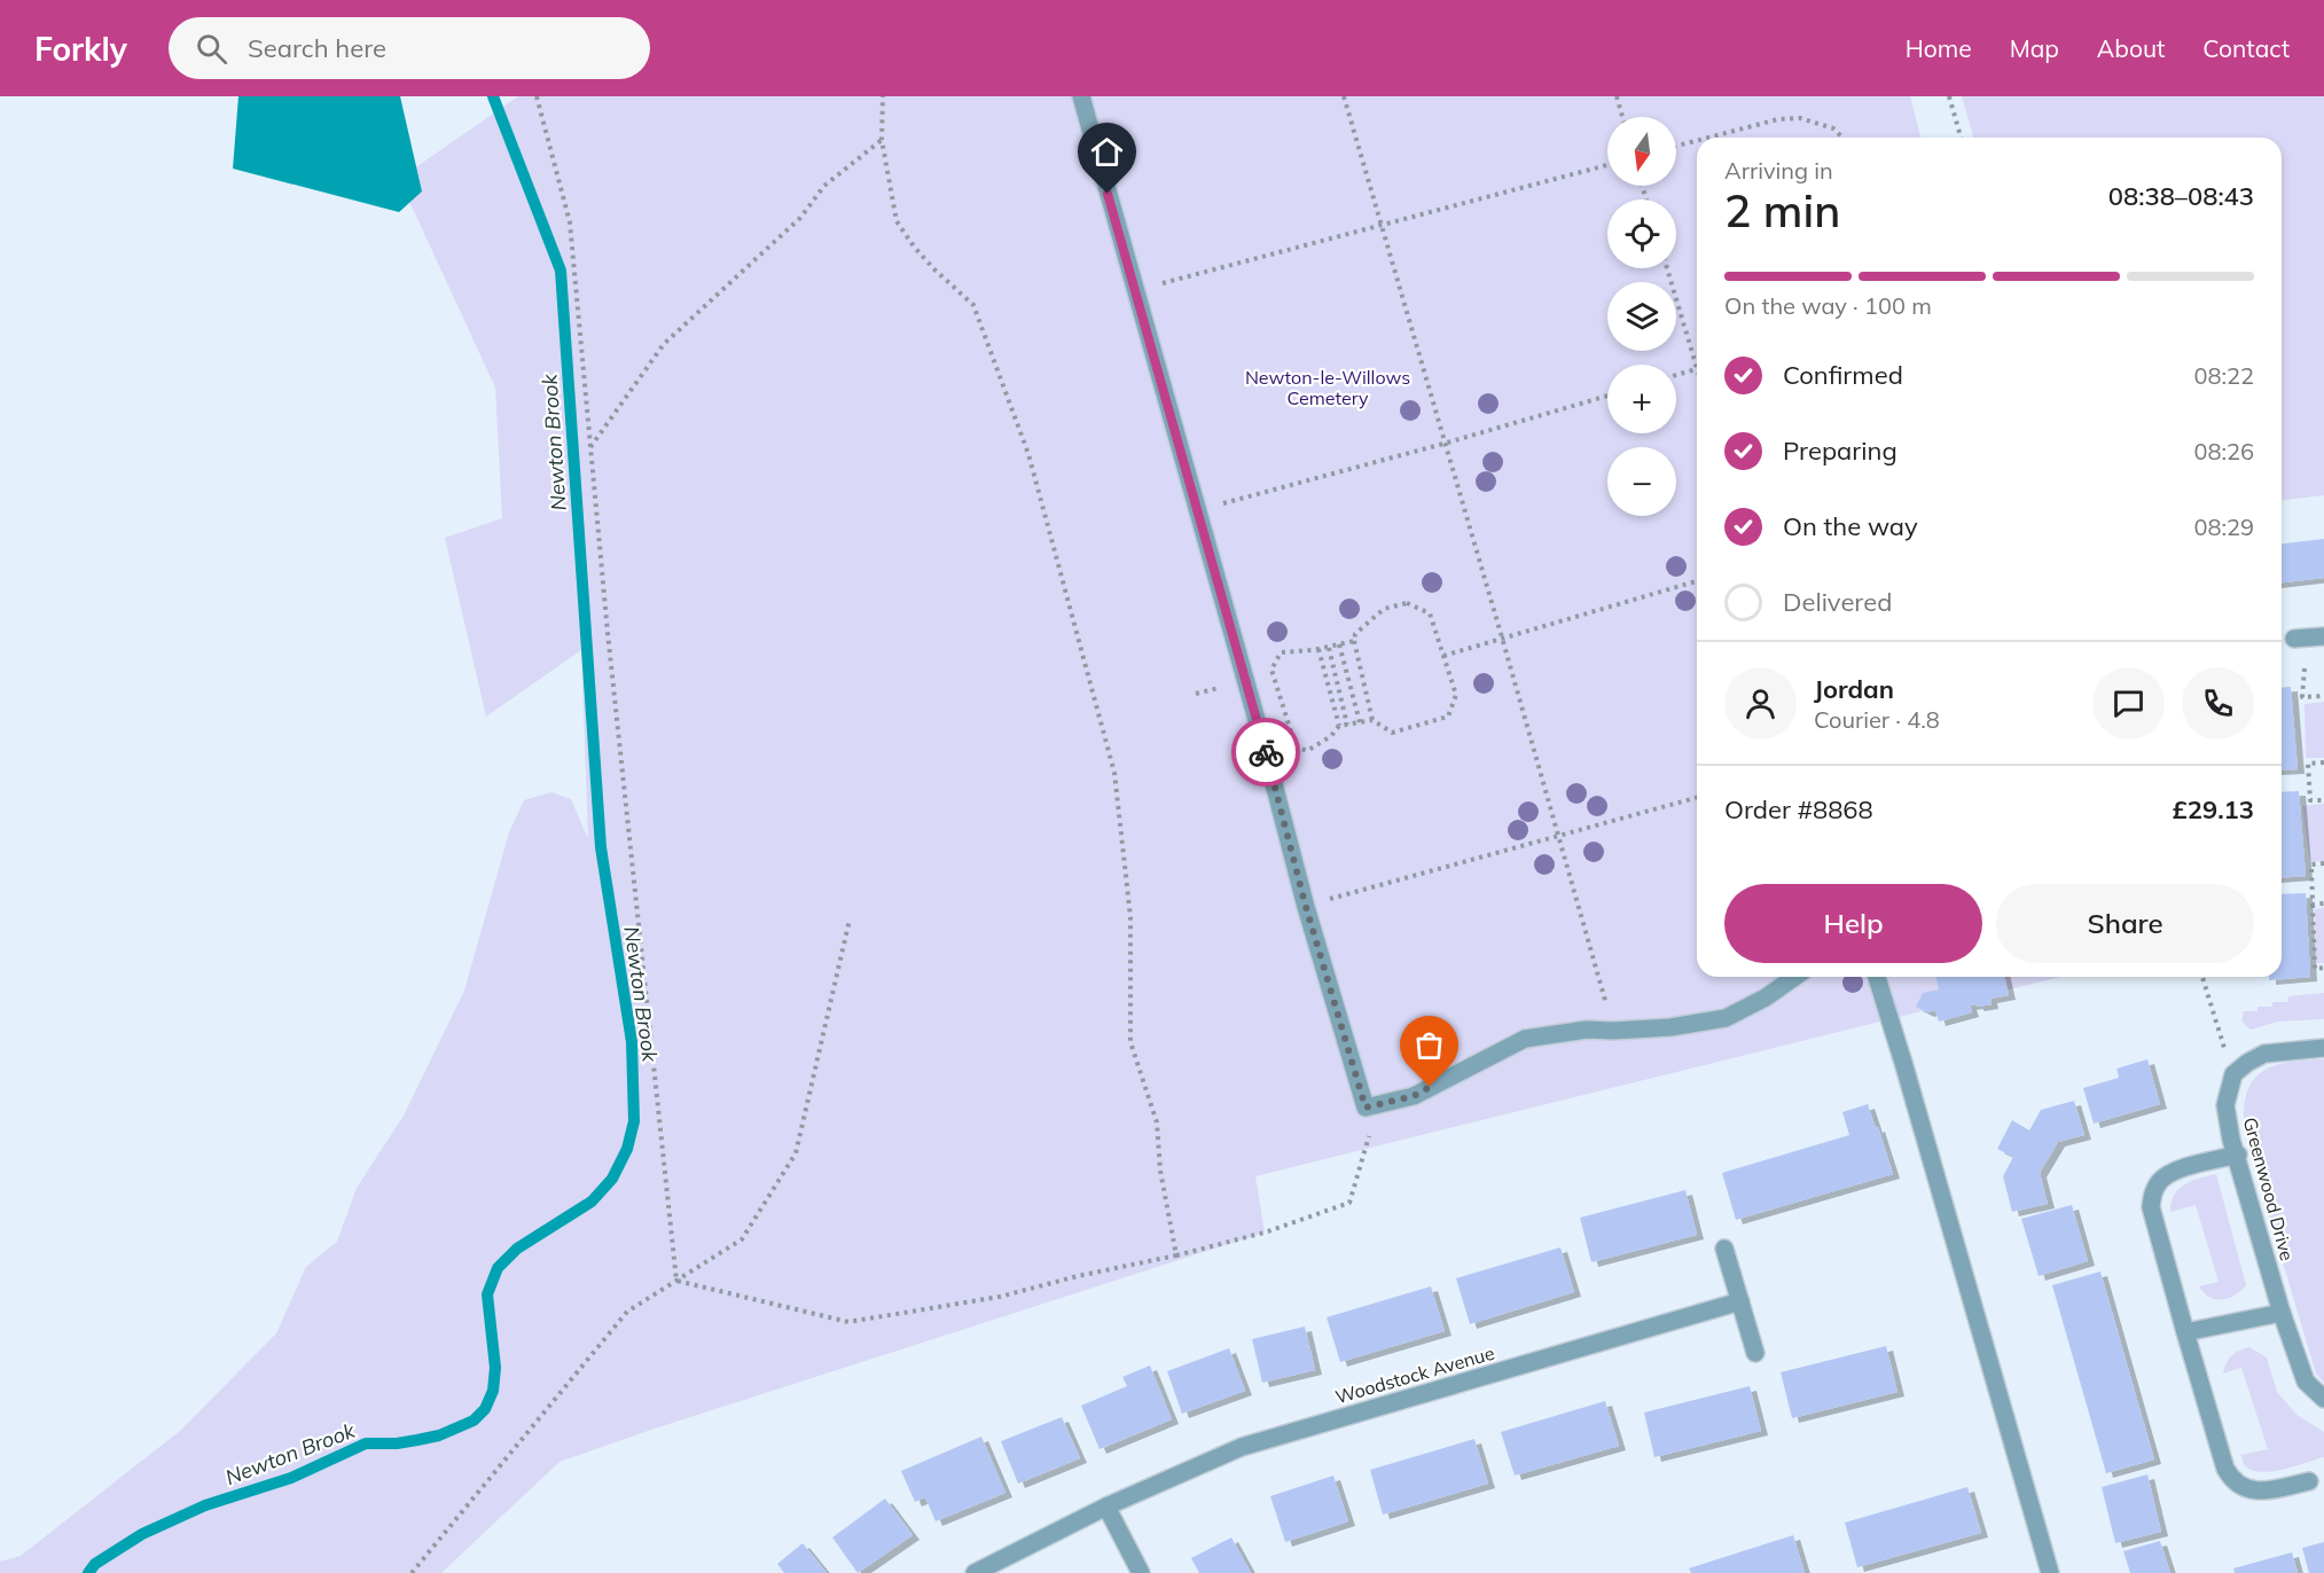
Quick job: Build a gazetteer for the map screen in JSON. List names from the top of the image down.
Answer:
{
  "streets": {
    "street": ["Greenwood Drive", "Woodstock Avenue"]
  },
  "water": ["Newton Brook"],
  "parks": ["Newton-le-Willows Cemetery"],
  "north": "bottom",
  "page": {
    "header": "Forkly",
    "search": "Search here",
    "nav": [
      "Home",
      "Map",
      "About",
      "Contact"
    ],
    "map_buttons": ["+", "−"],
    "heading": ["2 min", "Arriving in", "08:38–08:43"],
    "panel": [
      "Jordan",
      "Courier · 4.8",
      "Order #8868",
      "£29.13"
    ],
    "bar": "On the way · 100 m",
    "list": [
      ["Confirmed", "08:22"],
      ["Preparing", "08:26"],
      ["On the way", "08:29"],
      "Delivered"
    ],
    "buttons": ["Help", "Share"]
  }
}
